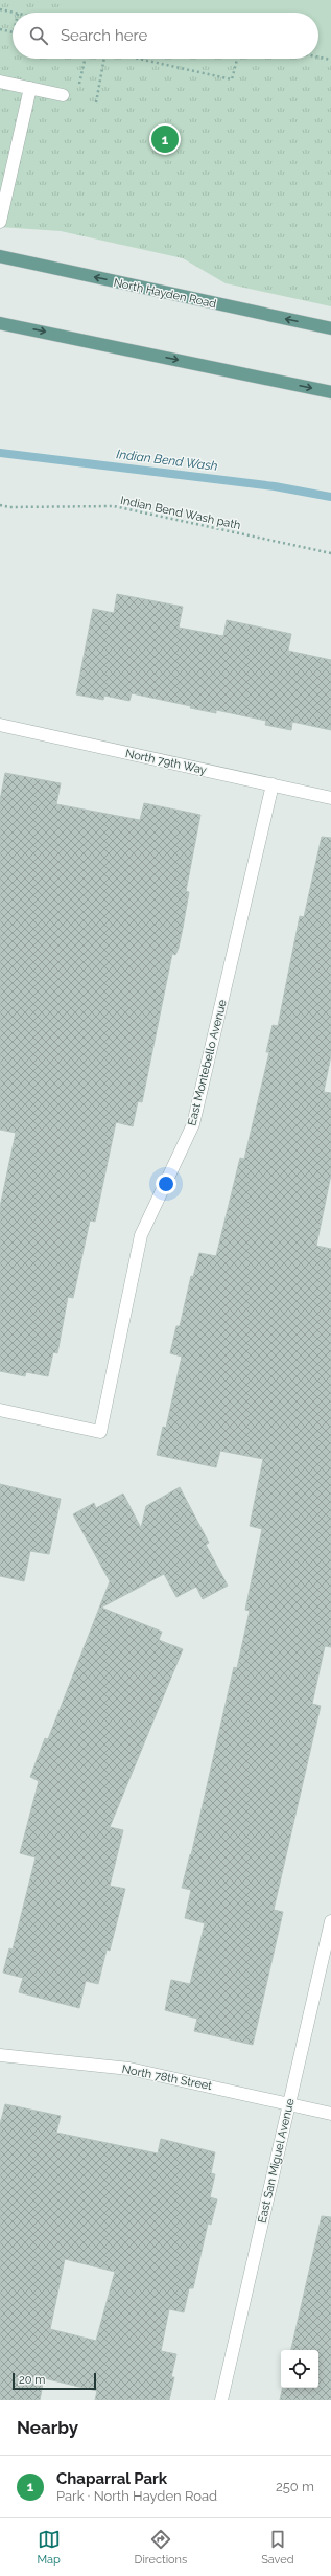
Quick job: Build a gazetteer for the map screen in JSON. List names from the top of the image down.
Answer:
{
  "streets": {
    "main road": ["North Hayden Road"],
    "street": [
      "North 79th Way",
      "East Montebello Avenue",
      "North 78th Street",
      "East San Miguel Avenue"
    ],
    "path": ["Indian Bend Wash path"]
  },
  "crossings": [
    ["North 79th Way", "East Montebello Avenue"],
    ["North 78th Street", "East San Miguel Avenue"]
  ],
  "water": ["Indian Bend Wash"],
  "scale_bar": "20 m",
  "page": {
    "search": "Search here",
    "pins": "1",
    "scale": "20 m",
    "heading": "Nearby",
    "list": [
      {
        "mark": "1",
        "name": "Chaparral Park",
        "note": "Park · North Hayden Road",
        "value": "250 m"
      }
    ],
    "nav": ["Map", "Directions", "Saved"]
  }
}
